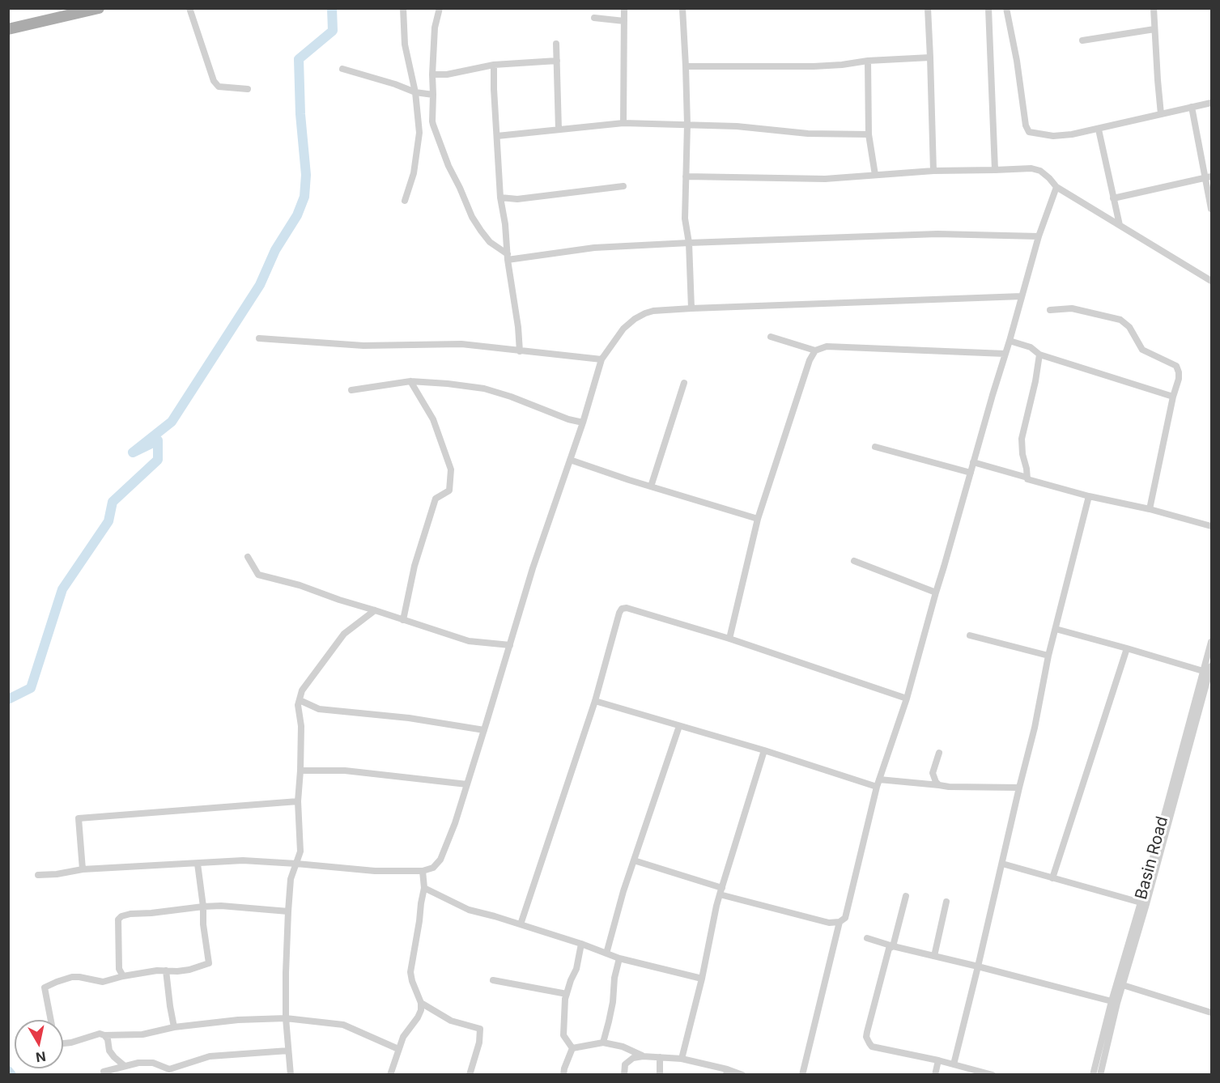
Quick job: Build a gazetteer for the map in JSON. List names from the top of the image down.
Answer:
{
  "streets": {
    "street": ["Basin Road"]
  },
  "north": "bottom"
}
